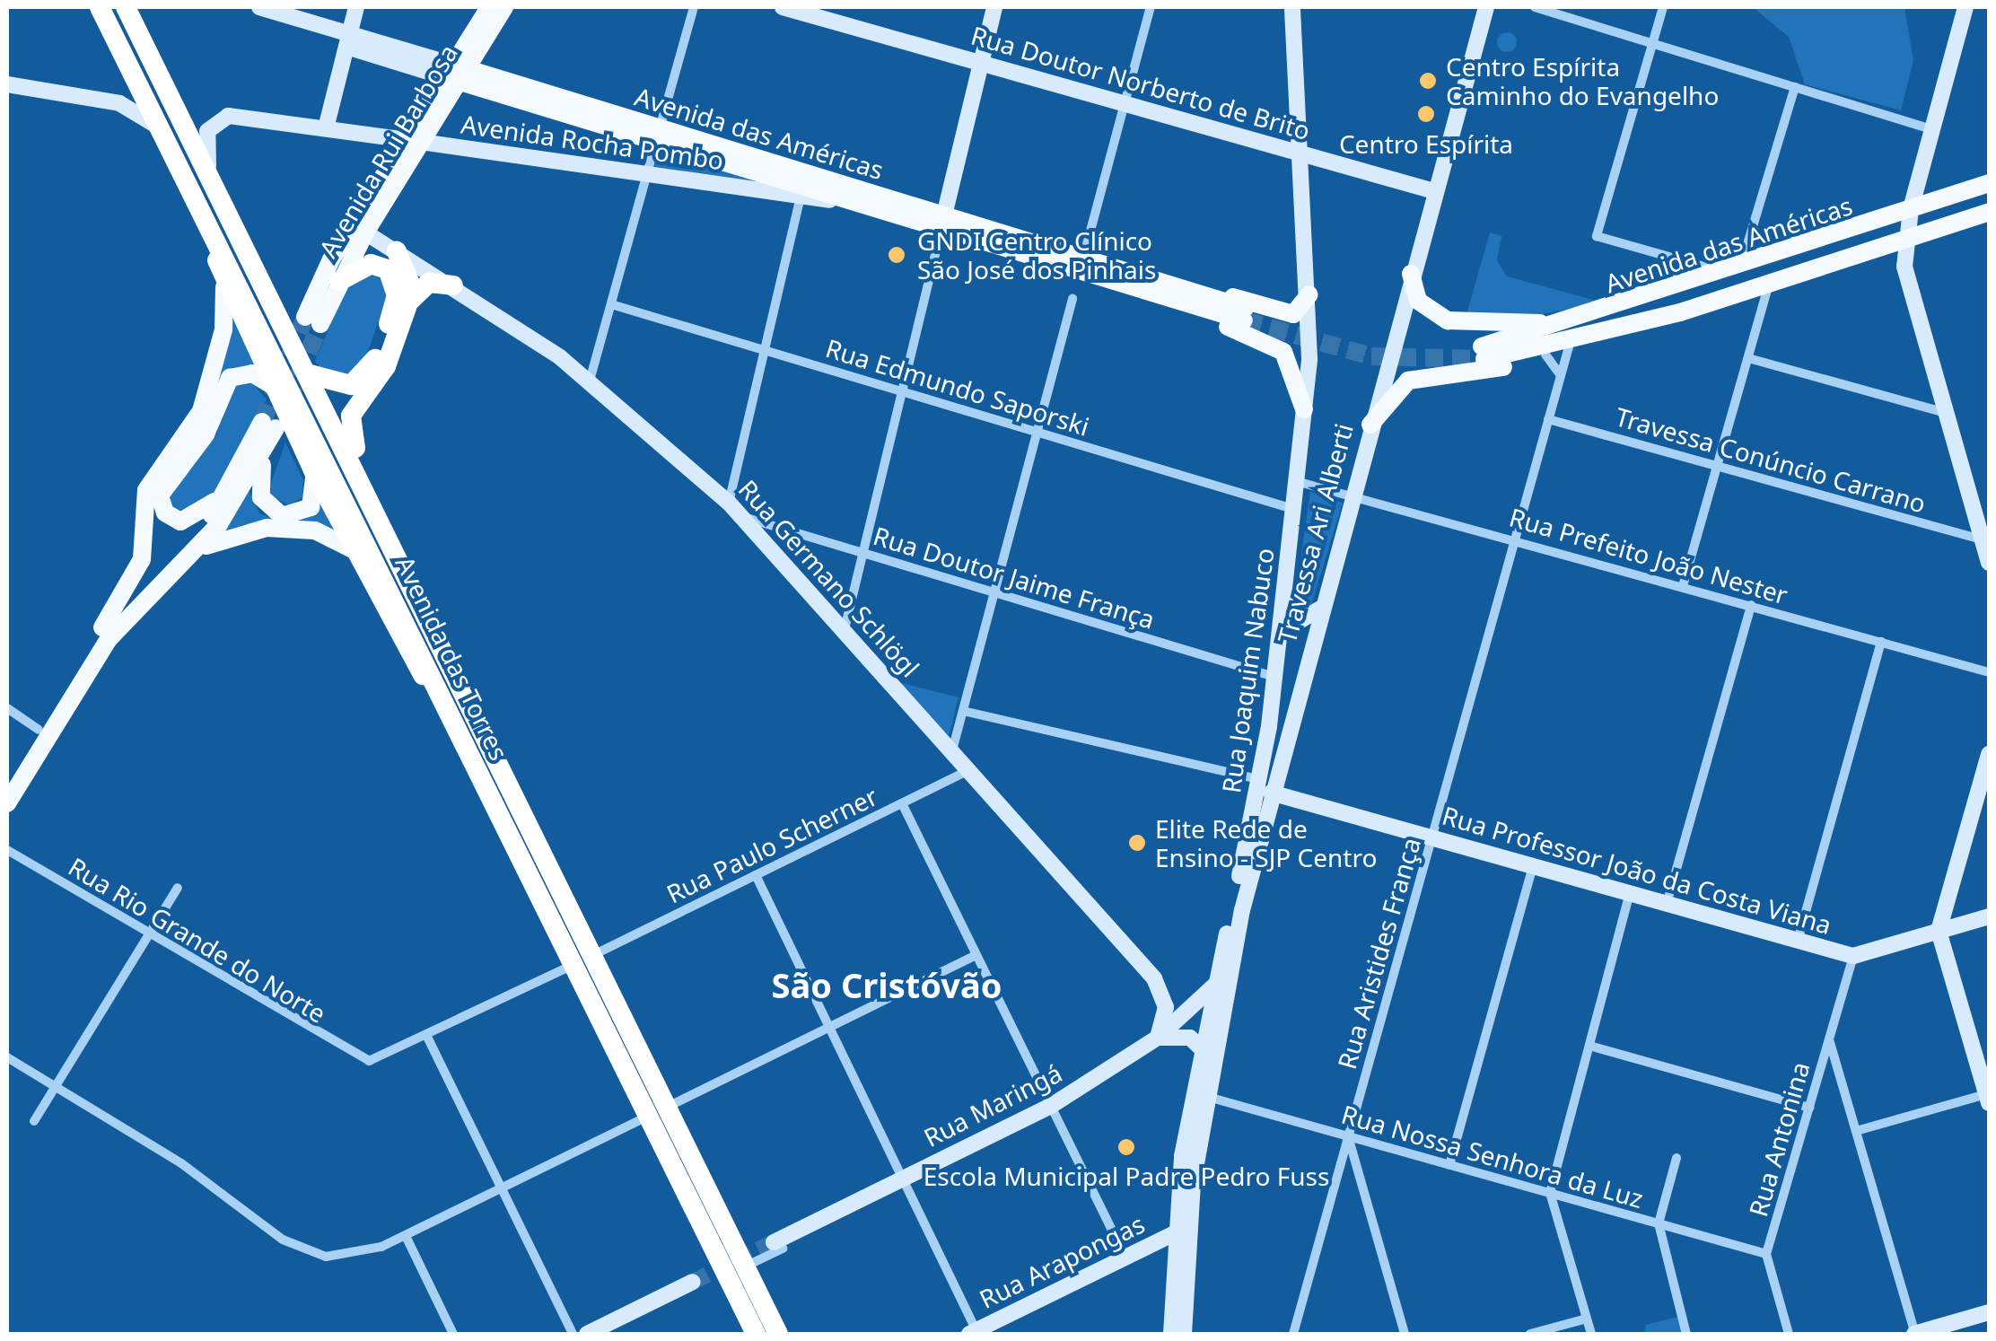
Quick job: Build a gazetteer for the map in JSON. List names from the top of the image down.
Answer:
{
  "streets": {
    "highway": ["Avenida das Torres"],
    "main road": [
      "Rua Doutor Norberto de Brito",
      "Avenida das Américas",
      "Avenida Rocha Pombo",
      "Avenida Rui Barbosa",
      "Travessa Ari Alberti",
      "Rua Germano Schlögl",
      "Rua Joaquim Nabuco",
      "Rua Professor João da Costa Viana",
      "Rua Maringá",
      "Rua Arapongas"
    ],
    "street": [
      "Rua Edmundo Saporski",
      "Travessa Conúncio Carrano",
      "Rua Prefeito João Nester",
      "Rua Doutor Jaime França",
      "Rua Paulo Scherner",
      "Rua Rio Grande do Norte",
      "Rua Aristides França",
      "Rua Antonina",
      "Rua Nossa Senhora da Luz"
    ]
  },
  "crossings": [
    ["Rua Doutor Norberto de Brito", "Travessa Ari Alberti"],
    ["Rua Doutor Norberto de Brito", "Rua Joaquim Nabuco"],
    ["Avenida das Américas", "Avenida Rocha Pombo"],
    ["Avenida das Américas", "Avenida Rui Barbosa"],
    ["Avenida das Américas", "Rua Aristides França"],
    ["Avenida Rocha Pombo", "Avenida Rui Barbosa"],
    ["Avenida Rocha Pombo", "Avenida das Torres"],
    ["Avenida Rui Barbosa", "Rua Germano Schlögl"],
    ["Rua Edmundo Saporski", "Rua Joaquim Nabuco"],
    ["Travessa Conúncio Carrano", "Rua Aristides França"],
    ["Travessa Ari Alberti", "Rua Prefeito João Nester"],
    ["Travessa Ari Alberti", "Rua Joaquim Nabuco"],
    ["Travessa Ari Alberti", "Rua Professor João da Costa Viana"],
    ["Rua Prefeito João Nester", "Rua Joaquim Nabuco"],
    ["Rua Prefeito João Nester", "Rua Aristides França"],
    ["Rua Doutor Jaime França", "Rua Germano Schlögl"],
    ["Rua Doutor Jaime França", "Rua Joaquim Nabuco"],
    ["Rua Germano Schlögl", "Rua Paulo Scherner"],
    ["Rua Germano Schlögl", "Rua Maringá"],
    ["Avenida das Torres", "Rua Paulo Scherner"],
    ["Rua Joaquim Nabuco", "Rua Professor João da Costa Viana"],
    ["Rua Joaquim Nabuco", "Rua Maringá"],
    ["Rua Joaquim Nabuco", "Rua Nossa Senhora da Luz"],
    ["Rua Joaquim Nabuco", "Rua Arapongas"],
    ["Rua Paulo Scherner", "Rua Rio Grande do Norte"],
    ["Rua Professor João da Costa Viana", "Rua Aristides França"],
    ["Rua Professor João da Costa Viana", "Rua Antonina"],
    ["Rua Aristides França", "Rua Nossa Senhora da Luz"],
    ["Rua Antonina", "Rua Nossa Senhora da Luz"]
  ],
  "districts": ["São Cristóvão"],
  "places": [
    "Centro Espírita Caminho do Evangelho",
    "Centro Espírita",
    "GNDI Centro Clínico São José dos Pinhais",
    "Elite Rede de Ensino - SJP Centro",
    "Escola Municipal Padre Pedro Fuss"
  ]
}
